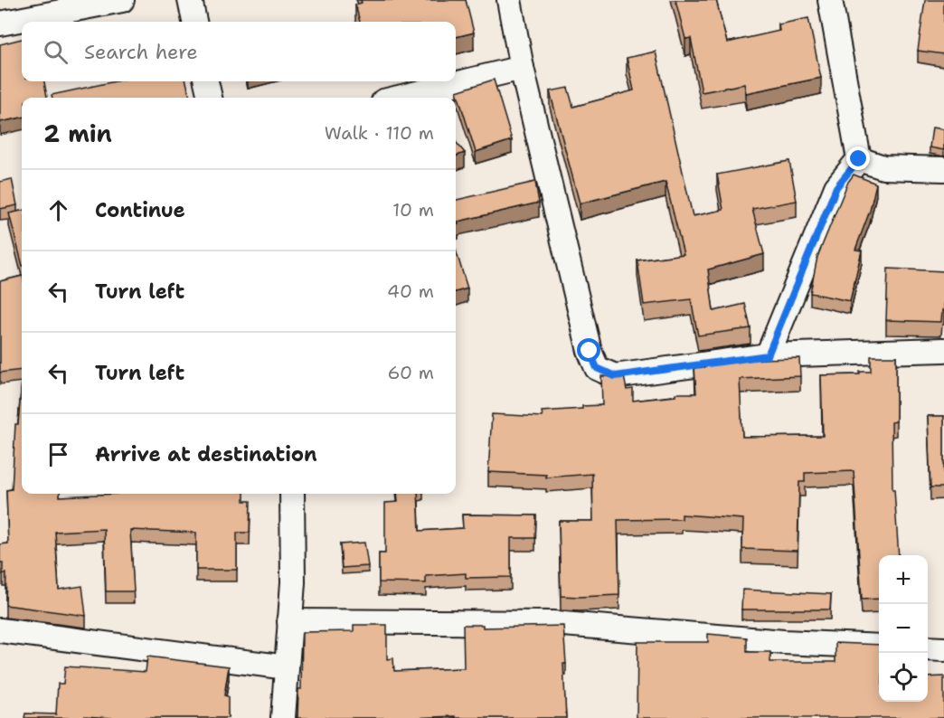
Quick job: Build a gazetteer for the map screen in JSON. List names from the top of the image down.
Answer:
{
  "page": {
    "search": "Search here",
    "heading": ["2 min", "Walk · 110 m"],
    "list": [
      ["Continue", "10 m"],
      ["Turn left", "40 m"],
      ["Turn left", "60 m"],
      "Arrive at destination"
    ],
    "map_buttons": ["+", "−"]
  }
}
